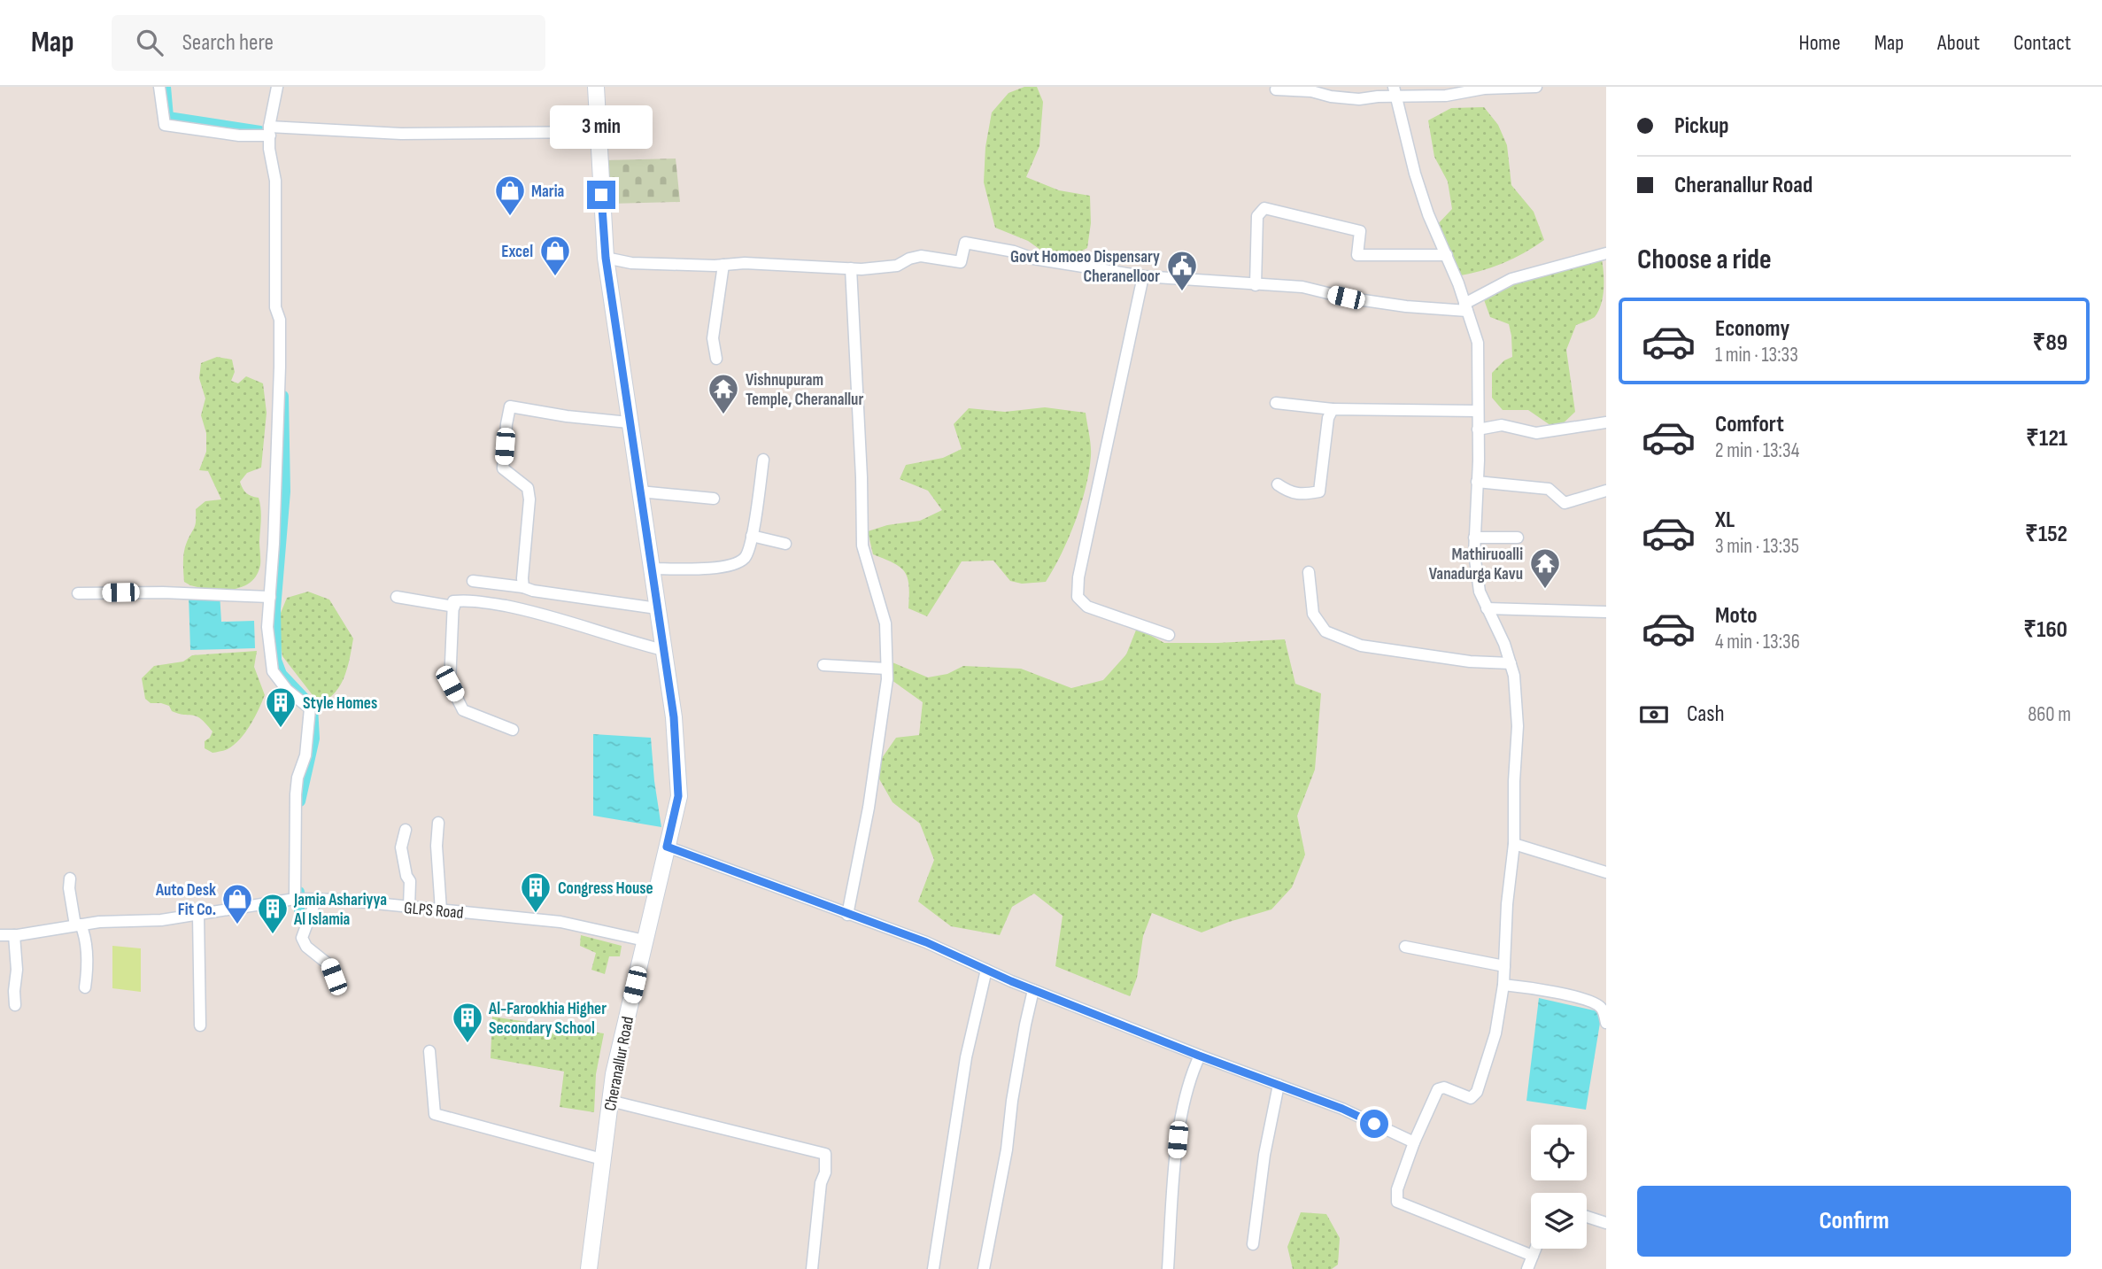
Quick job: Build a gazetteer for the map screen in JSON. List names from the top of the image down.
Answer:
{
  "streets": {
    "main road": ["Cheranallur Road"],
    "street": ["GLPS Road"]
  },
  "crossings": [
    ["GLPS Road", "Cheranallur Road"]
  ],
  "places": {
    "shop": ["Maria", "Excel", "Auto Desk Fit Co."],
    "public building": ["Govt Homoeo Dispensary Cheranelloor"],
    "temple": ["Vishnupuram Temple, Cheranallur", "Mathiruoalli Vanadurga Kavu"],
    "building": [
      "Style Homes",
      "Congress House",
      "Jamia Ashariyya Al Islamia",
      "Al-Farookhia Higher Secondary School"
    ]
  },
  "page": {
    "header": "Map",
    "search": "Search here",
    "nav": [
      "Home",
      "Map",
      "About",
      "Contact"
    ],
    "banner": ["Pickup", "Cheranallur Road"],
    "bubble": "3 min",
    "heading": "Choose a ride",
    "list": [
      {
        "name": "Economy",
        "note": "1 min · 13:33",
        "value": "₹89"
      },
      {
        "name": "Comfort",
        "note": "2 min · 13:34",
        "value": "₹121"
      },
      {
        "name": "XL",
        "note": "3 min · 13:35",
        "value": "₹152"
      },
      {
        "name": "Moto",
        "note": "4 min · 13:36",
        "value": "₹160"
      }
    ],
    "pay": ["Cash", "860 m"],
    "buttons": "Confirm"
  }
}
